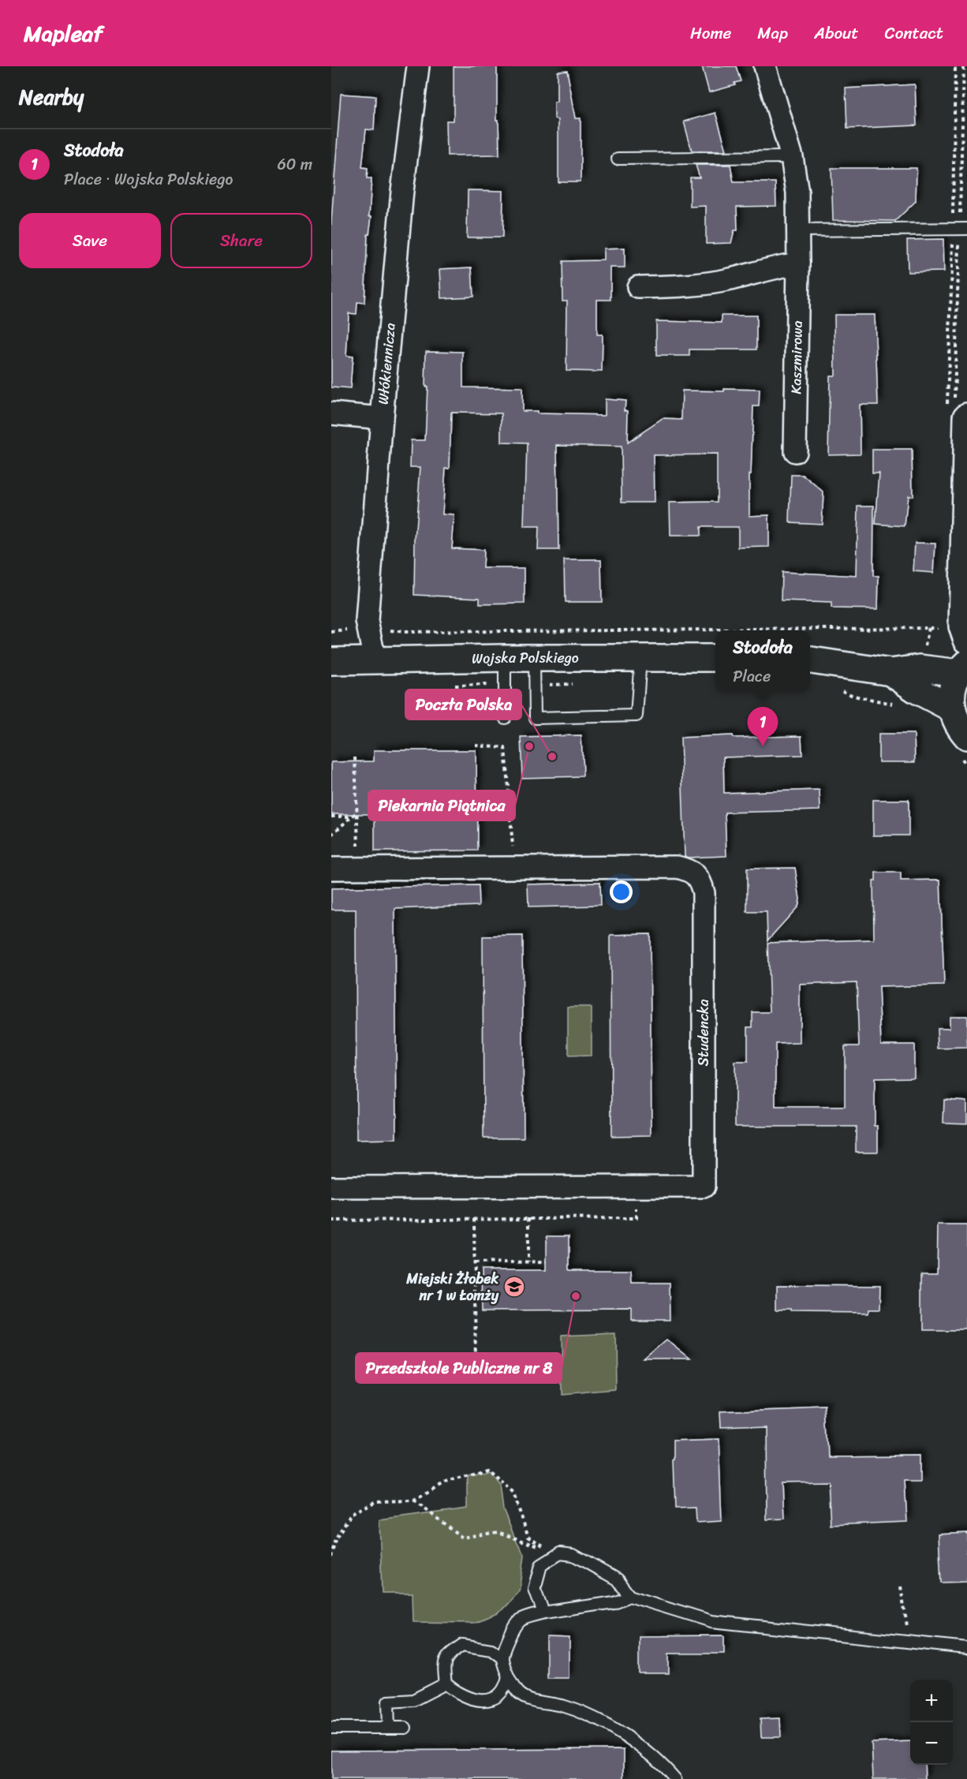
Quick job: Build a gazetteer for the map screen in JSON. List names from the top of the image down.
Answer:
{
  "streets": {
    "main road": ["Wojska Polskiego"],
    "street": ["Kaszmirowa", "Włókiennicza", "Studencka"]
  },
  "crossings": [
    ["Włókiennicza", "Wojska Polskiego"]
  ],
  "places": {
    "other": ["Piekarnia Piątnica", "Poczta Polska", "Przedszkole Publiczne nr 8"],
    "school or university": ["Miejski Żłobek nr 1 w Łomży"]
  },
  "page": {
    "header": "Mapleaf",
    "nav": [
      "Home",
      "Map",
      "About",
      "Contact"
    ],
    "heading": "Nearby",
    "list": [
      {
        "mark": "1",
        "name": "Stodoła",
        "note": "Place · Wojska Polskiego",
        "value": "60 m"
      }
    ],
    "buttons": ["Save", "Share"],
    "popup": ["Stodoła", "Place"],
    "pins": "1",
    "map_buttons": ["+", "−"]
  }
}
